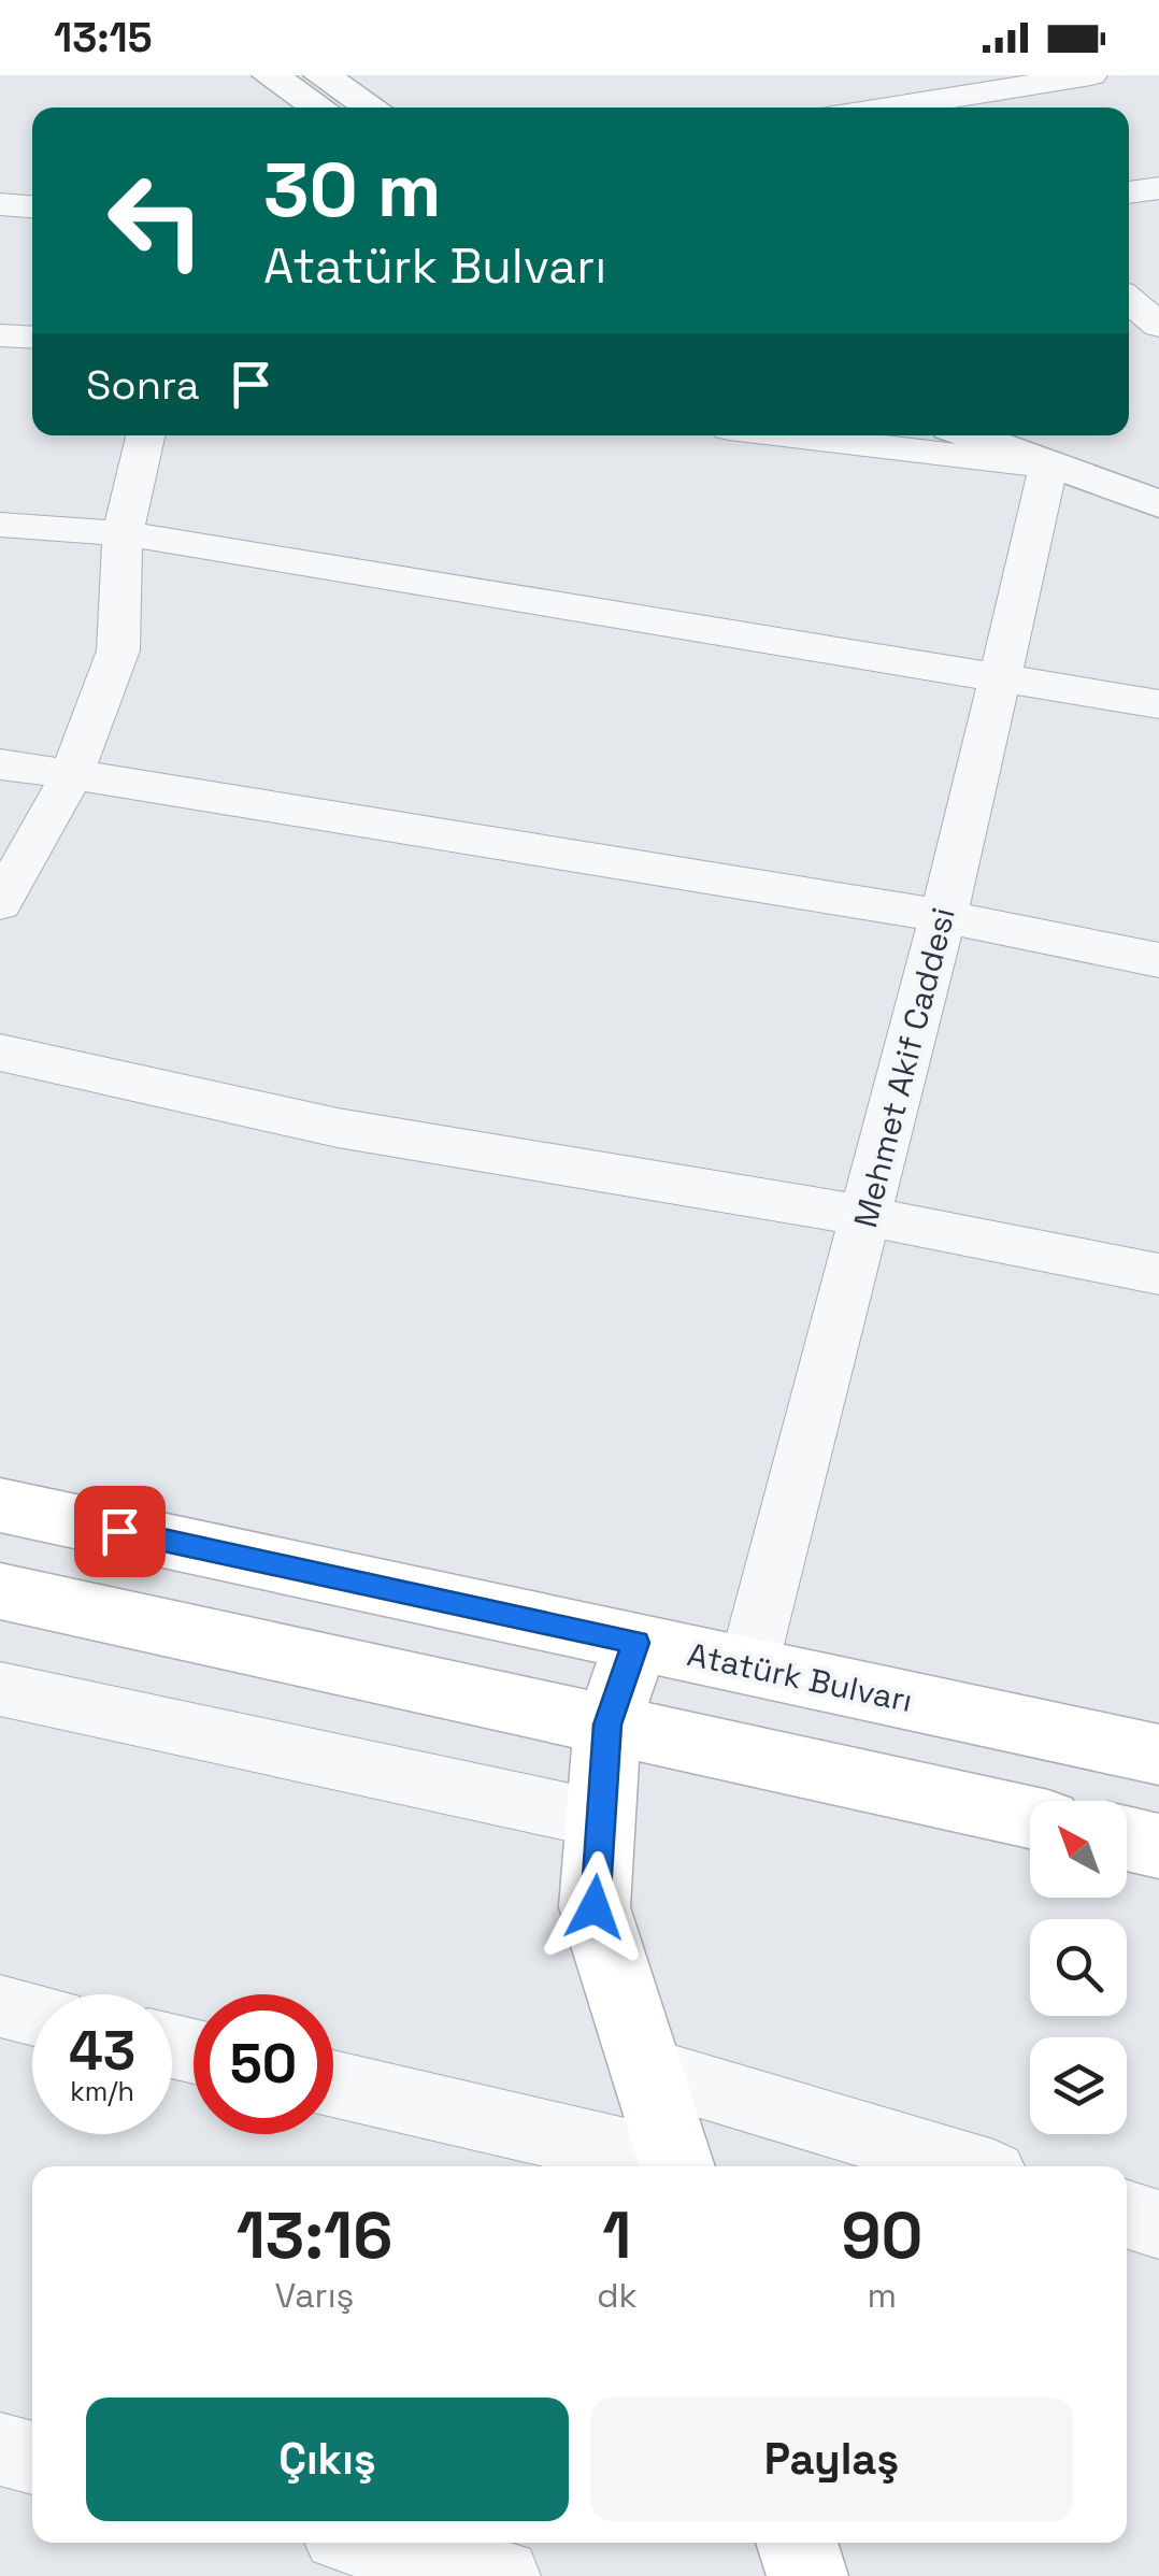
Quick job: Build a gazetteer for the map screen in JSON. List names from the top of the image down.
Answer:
{
  "streets": {
    "main road": ["Atatürk Bulvarı"],
    "street": ["Mehmet Akif Caddesi"]
  },
  "crossings": [
    ["Mehmet Akif Caddesi", "Atatürk Bulvarı"]
  ],
  "north": "top left",
  "page": {
    "status": "13:15",
    "turn": ["30 m", "Atatürk Bulvarı"],
    "then": "Sonra",
    "speed": "43 km/h",
    "limit": "50",
    "eta": [
      "13:16",
      "Varış",
      "1",
      "dk",
      "90",
      "m"
    ],
    "buttons": ["Çıkış", "Paylaş"]
  }
}
